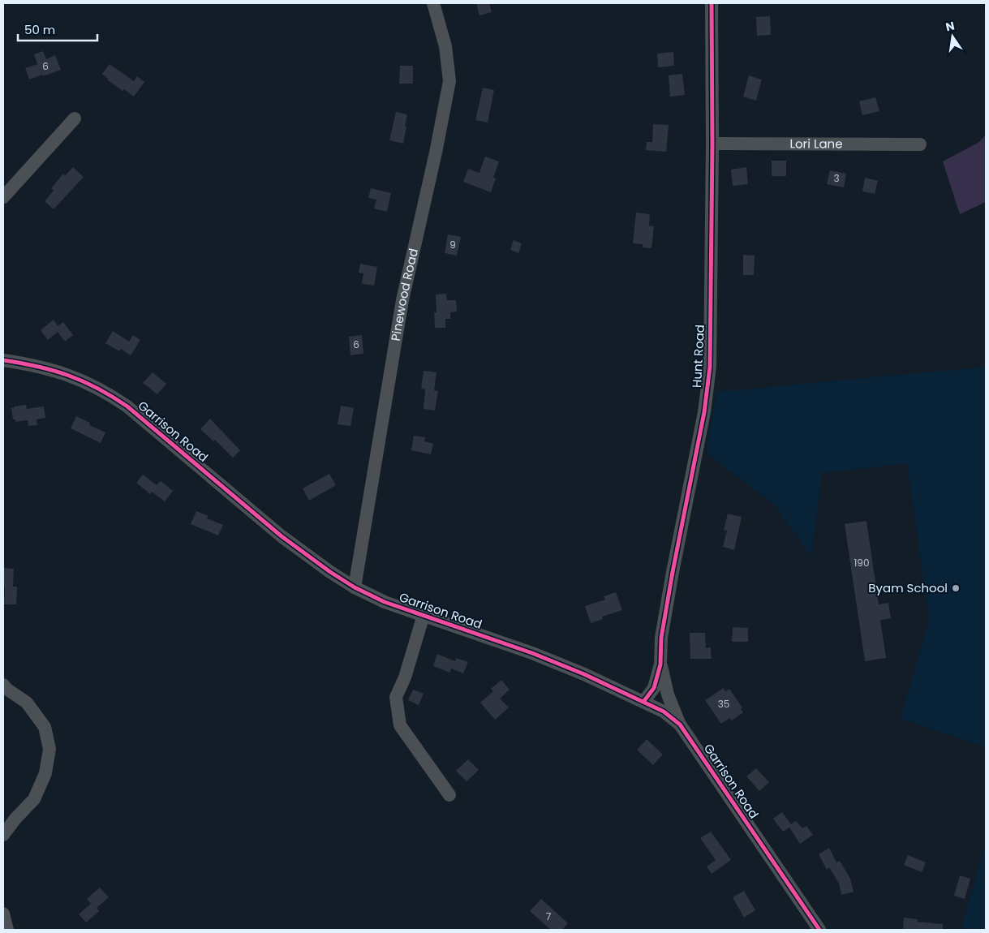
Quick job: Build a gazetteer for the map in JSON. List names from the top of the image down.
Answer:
{
  "streets": {
    "street": [
      "Lori Lane",
      "Pinewood Road",
      "Hunt Road",
      "Garrison Road"
    ]
  },
  "crossings": [
    ["Lori Lane", "Hunt Road"],
    ["Pinewood Road", "Garrison Road"],
    ["Hunt Road", "Garrison Road"]
  ],
  "places": ["Byam School"],
  "house_numbers": [
    "6",
    "3",
    "9",
    "6",
    "190",
    "35",
    "7"
  ],
  "scale_bar": "50 m",
  "north": "top"
}
